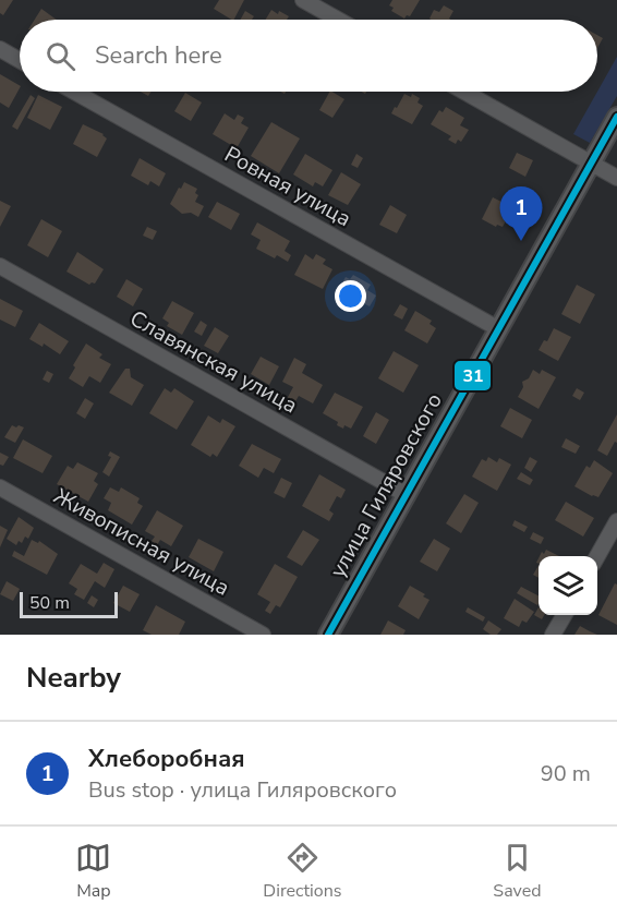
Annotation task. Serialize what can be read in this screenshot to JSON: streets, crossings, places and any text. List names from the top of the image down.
{
  "streets": {
    "street": [
      "Ровная улица",
      "Славянская улица",
      "улица Гиляровского",
      "Живописная улица"
    ]
  },
  "crossings": [
    ["Ровная улица", "улица Гиляровского"],
    ["Славянская улица", "улица Гиляровского"]
  ],
  "lines": ["transit line 31"],
  "scale_bar": "50 m",
  "page": {
    "search": "Search here",
    "pins": "1",
    "scale": "50 m",
    "heading": "Nearby",
    "list": [
      {
        "mark": "1",
        "name": "Хлеборобная",
        "note": "Bus stop · улица Гиляровского",
        "value": "90 m"
      }
    ],
    "nav": ["Map", "Directions", "Saved"]
  }
}
